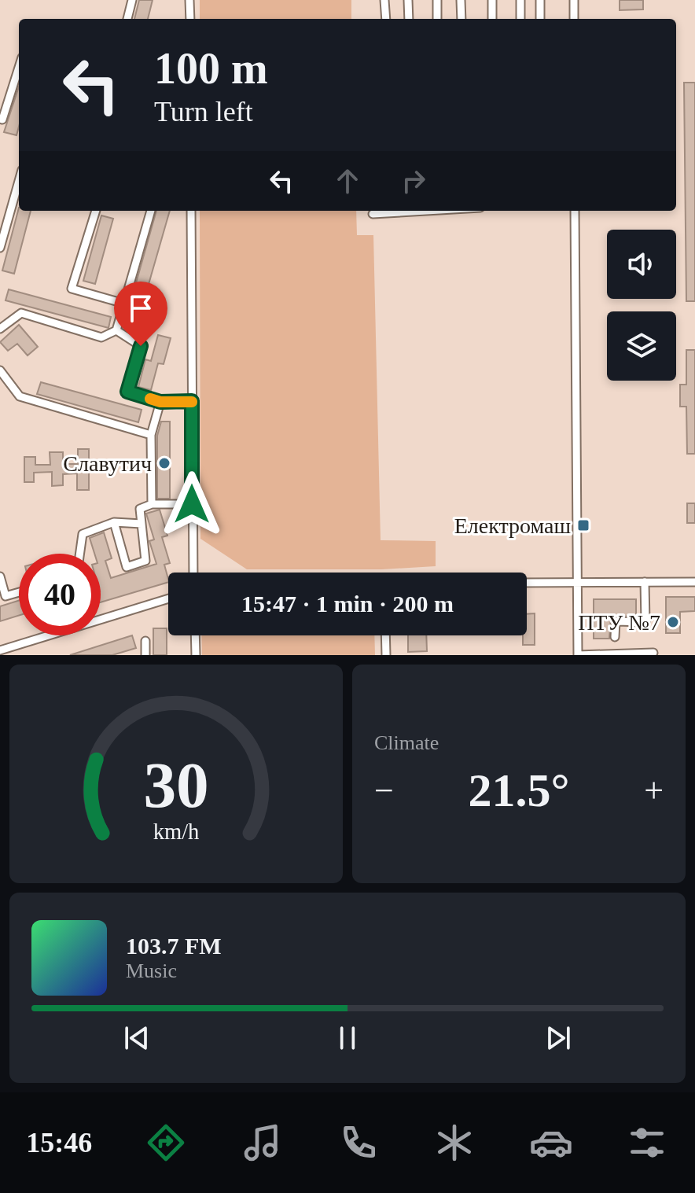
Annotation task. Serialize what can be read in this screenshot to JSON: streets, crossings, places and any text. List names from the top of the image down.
{
  "places": {
    "other": ["Славутич", "ПТУ №7"],
    "transit": ["Електромаш"]
  },
  "page": {
    "turn": ["100 m", "Turn left"],
    "limit": "40",
    "trip": "15:47 · 1 min · 200 m",
    "tile": "Climate",
    "heat": ["−", "21.5°", "+"],
    "song": ["103.7 FM", "Music"],
    "tabs": "15:46",
    "gauge": ["30", "km/h"]
  }
}
